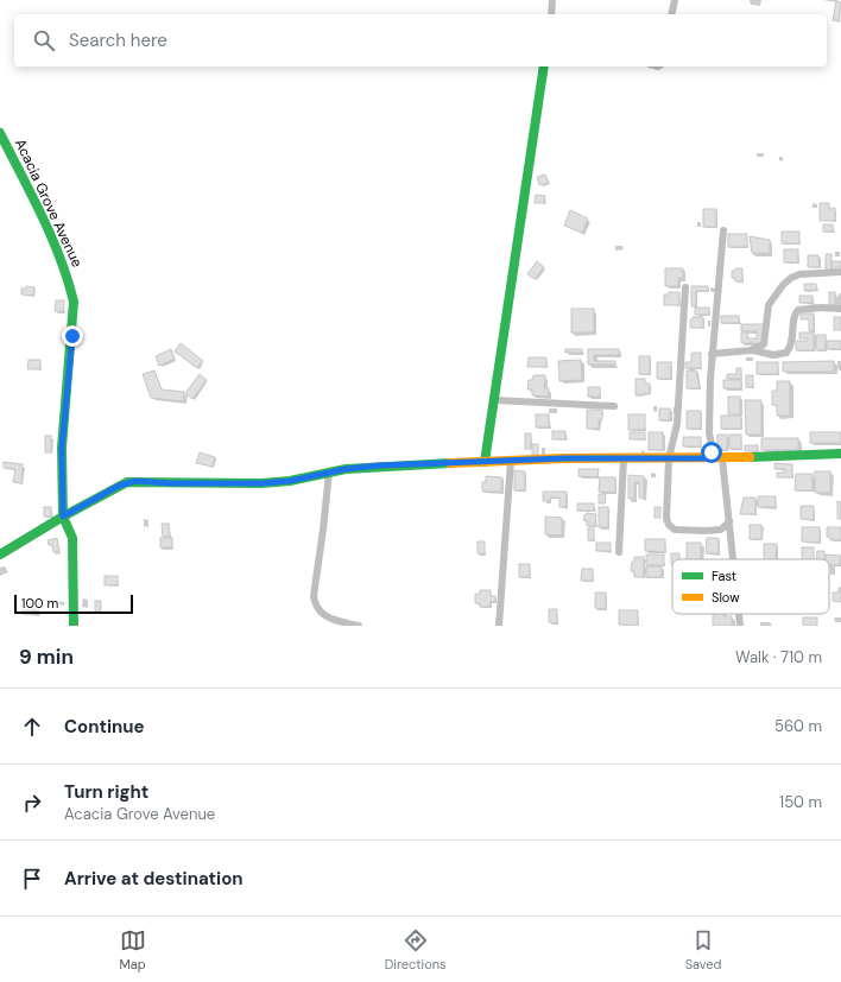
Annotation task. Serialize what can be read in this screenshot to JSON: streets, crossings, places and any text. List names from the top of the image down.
{
  "streets": {
    "street": ["Acacia Grove Avenue"]
  },
  "legend": ["Fast", "Slow"],
  "scale_bar": "100 m",
  "page": {
    "search": "Search here",
    "scale": "100 m",
    "heading": ["9 min", "Walk · 710 m"],
    "list": [
      ["Continue", "560 m"],
      ["Turn right", "Acacia Grove Avenue", "150 m"],
      "Arrive at destination"
    ],
    "nav": ["Map", "Directions", "Saved"]
  }
}
